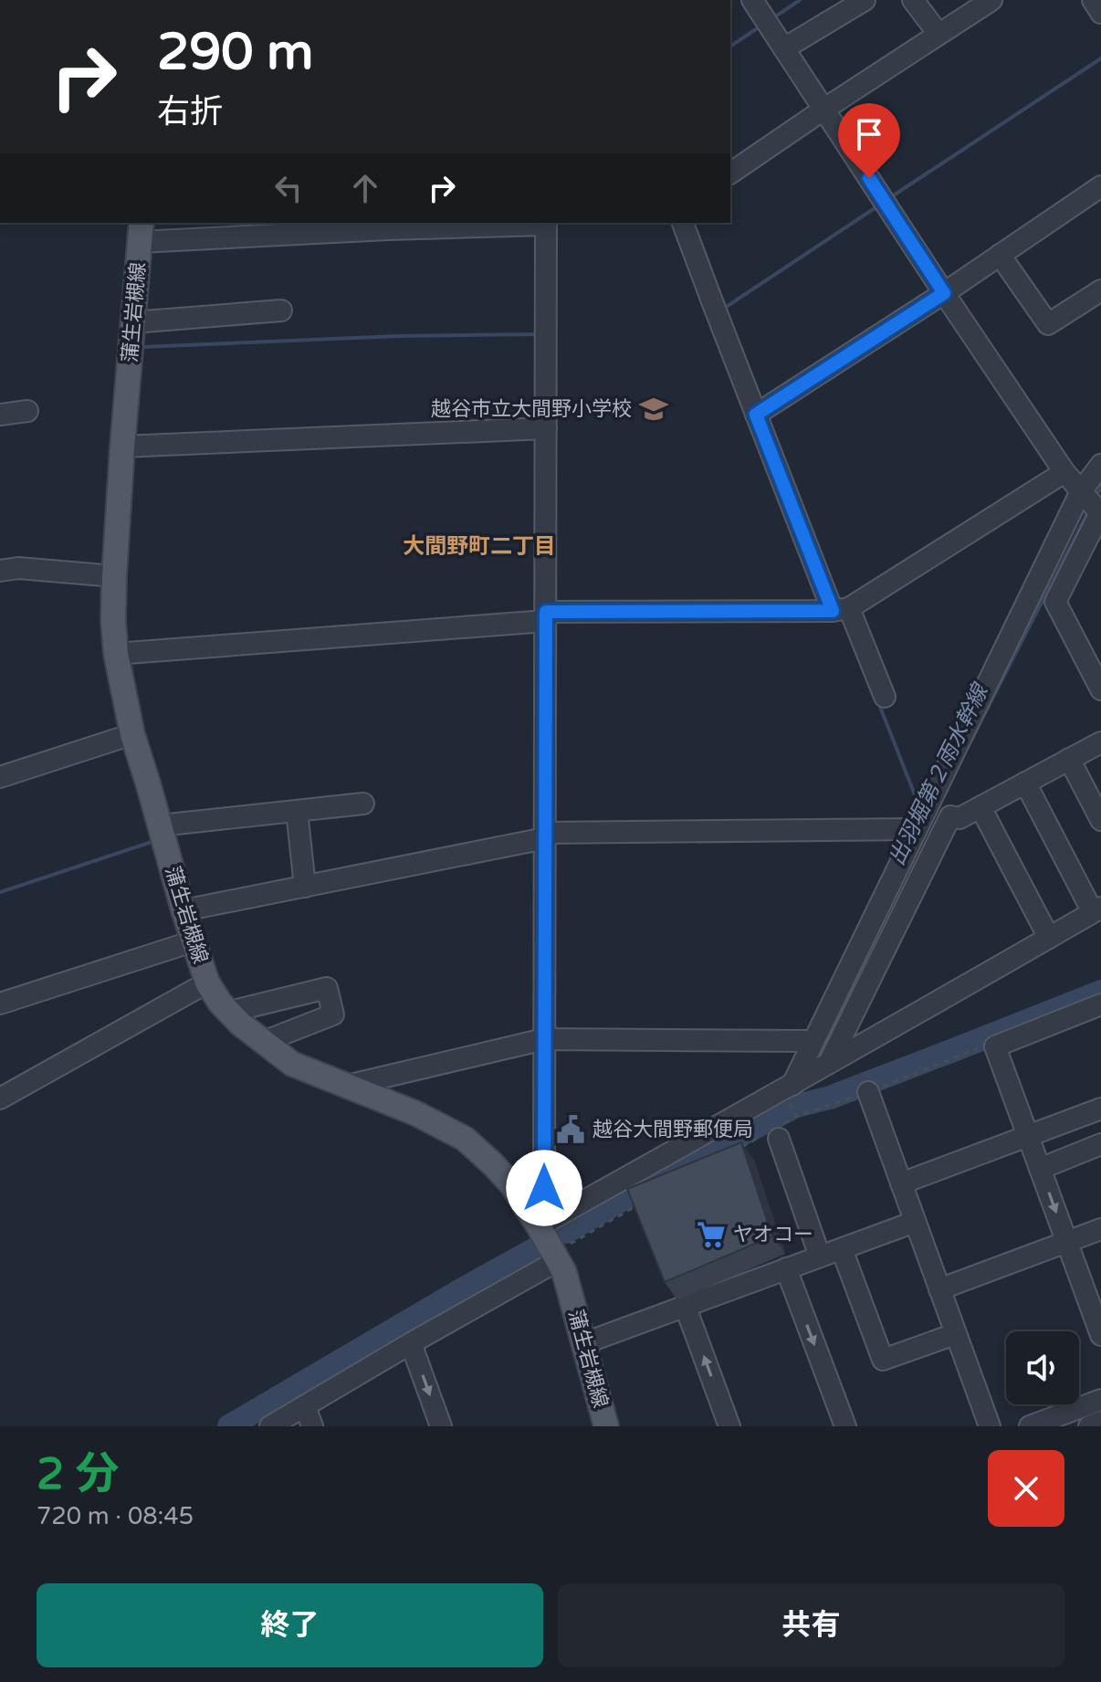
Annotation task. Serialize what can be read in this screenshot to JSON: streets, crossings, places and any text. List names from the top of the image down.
{
  "streets": {
    "main road": ["蒲生岩槻線"]
  },
  "districts": ["大間野町二丁目"],
  "water": ["出羽堀第２雨水幹線"],
  "places": {
    "school or university": ["越谷市立大間野小学校"],
    "public building": ["越谷大間野郵便局"],
    "supermarket": ["ヤオコー"]
  },
  "page": {
    "turn": ["290 m", "右折"],
    "heading": ["2 分", "720 m · 08:45"],
    "buttons": ["終了", "共有"]
  }
}
